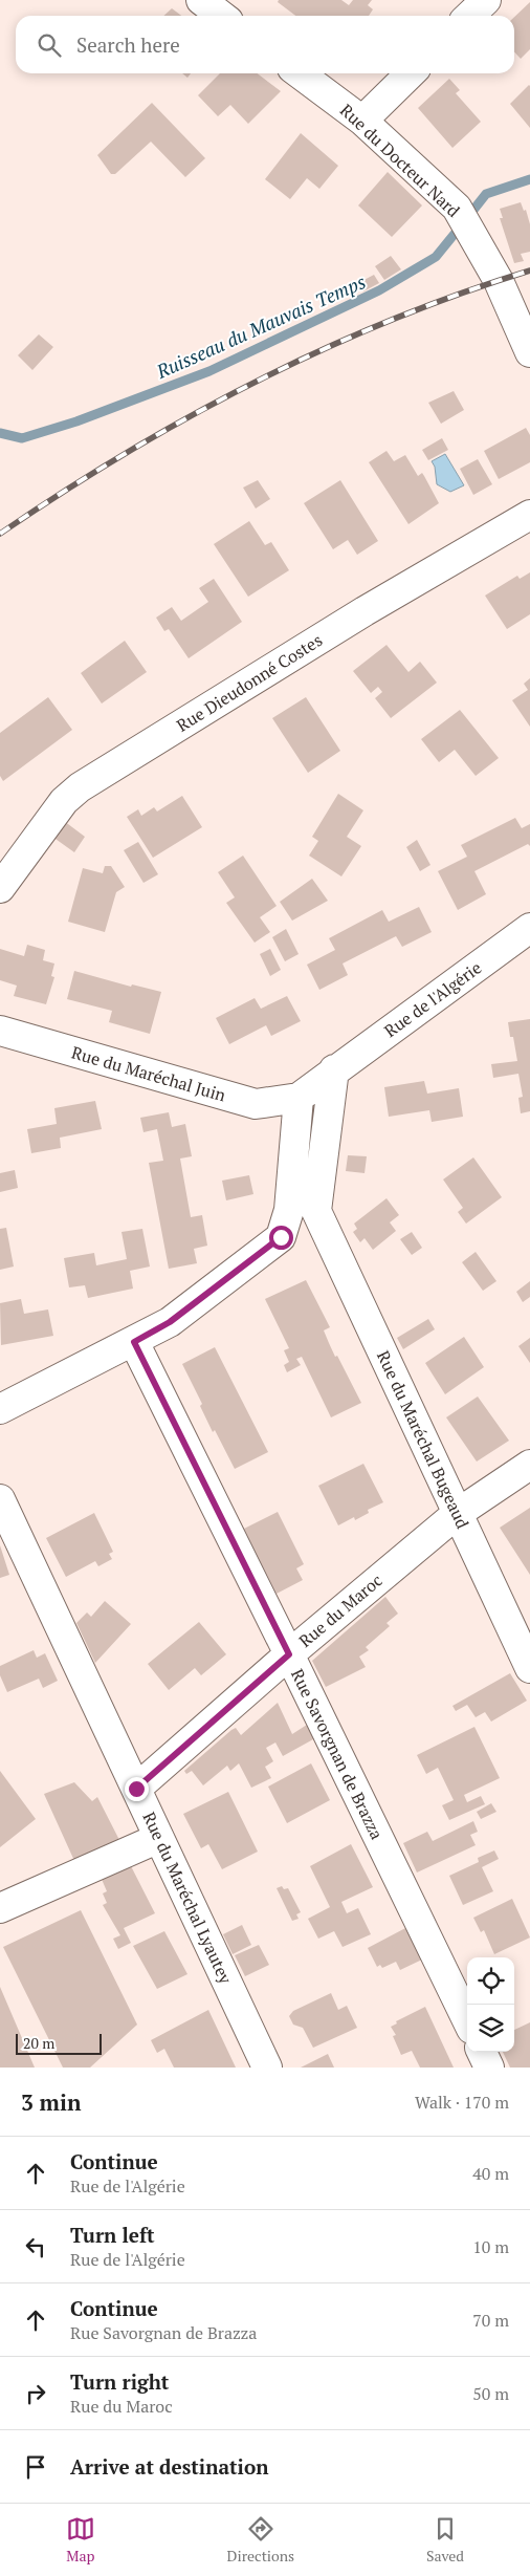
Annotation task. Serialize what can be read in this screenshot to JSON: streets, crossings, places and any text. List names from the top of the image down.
{
  "streets": {
    "street": [
      "Rue du Docteur Nard",
      "Rue Dieudonné Costes",
      "Rue de l'Algérie",
      "Rue du Maréchal Juin",
      "Rue du Maréchal Bugeaud",
      "Rue du Maroc",
      "Rue Savorgnan de Brazza",
      "Rue du Maréchal Lyautey"
    ]
  },
  "crossings": [
    ["Rue de l'Algérie", "Rue du Maréchal Juin"],
    ["Rue du Maréchal Bugeaud", "Rue du Maroc"],
    ["Rue du Maroc", "Rue Savorgnan de Brazza"],
    ["Rue du Maroc", "Rue du Maréchal Lyautey"]
  ],
  "water": ["Ruisseau du Mauvais Temps"],
  "scale_bar": "20 m",
  "page": {
    "search": "Search here",
    "scale": "20 m",
    "heading": ["3 min", "Walk · 170 m"],
    "list": [
      ["Continue", "Rue de l'Algérie", "40 m"],
      ["Turn left", "Rue de l'Algérie", "10 m"],
      ["Continue", "Rue Savorgnan de Brazza", "70 m"],
      ["Turn right", "Rue du Maroc", "50 m"],
      "Arrive at destination"
    ],
    "nav": ["Map", "Directions", "Saved"]
  }
}
